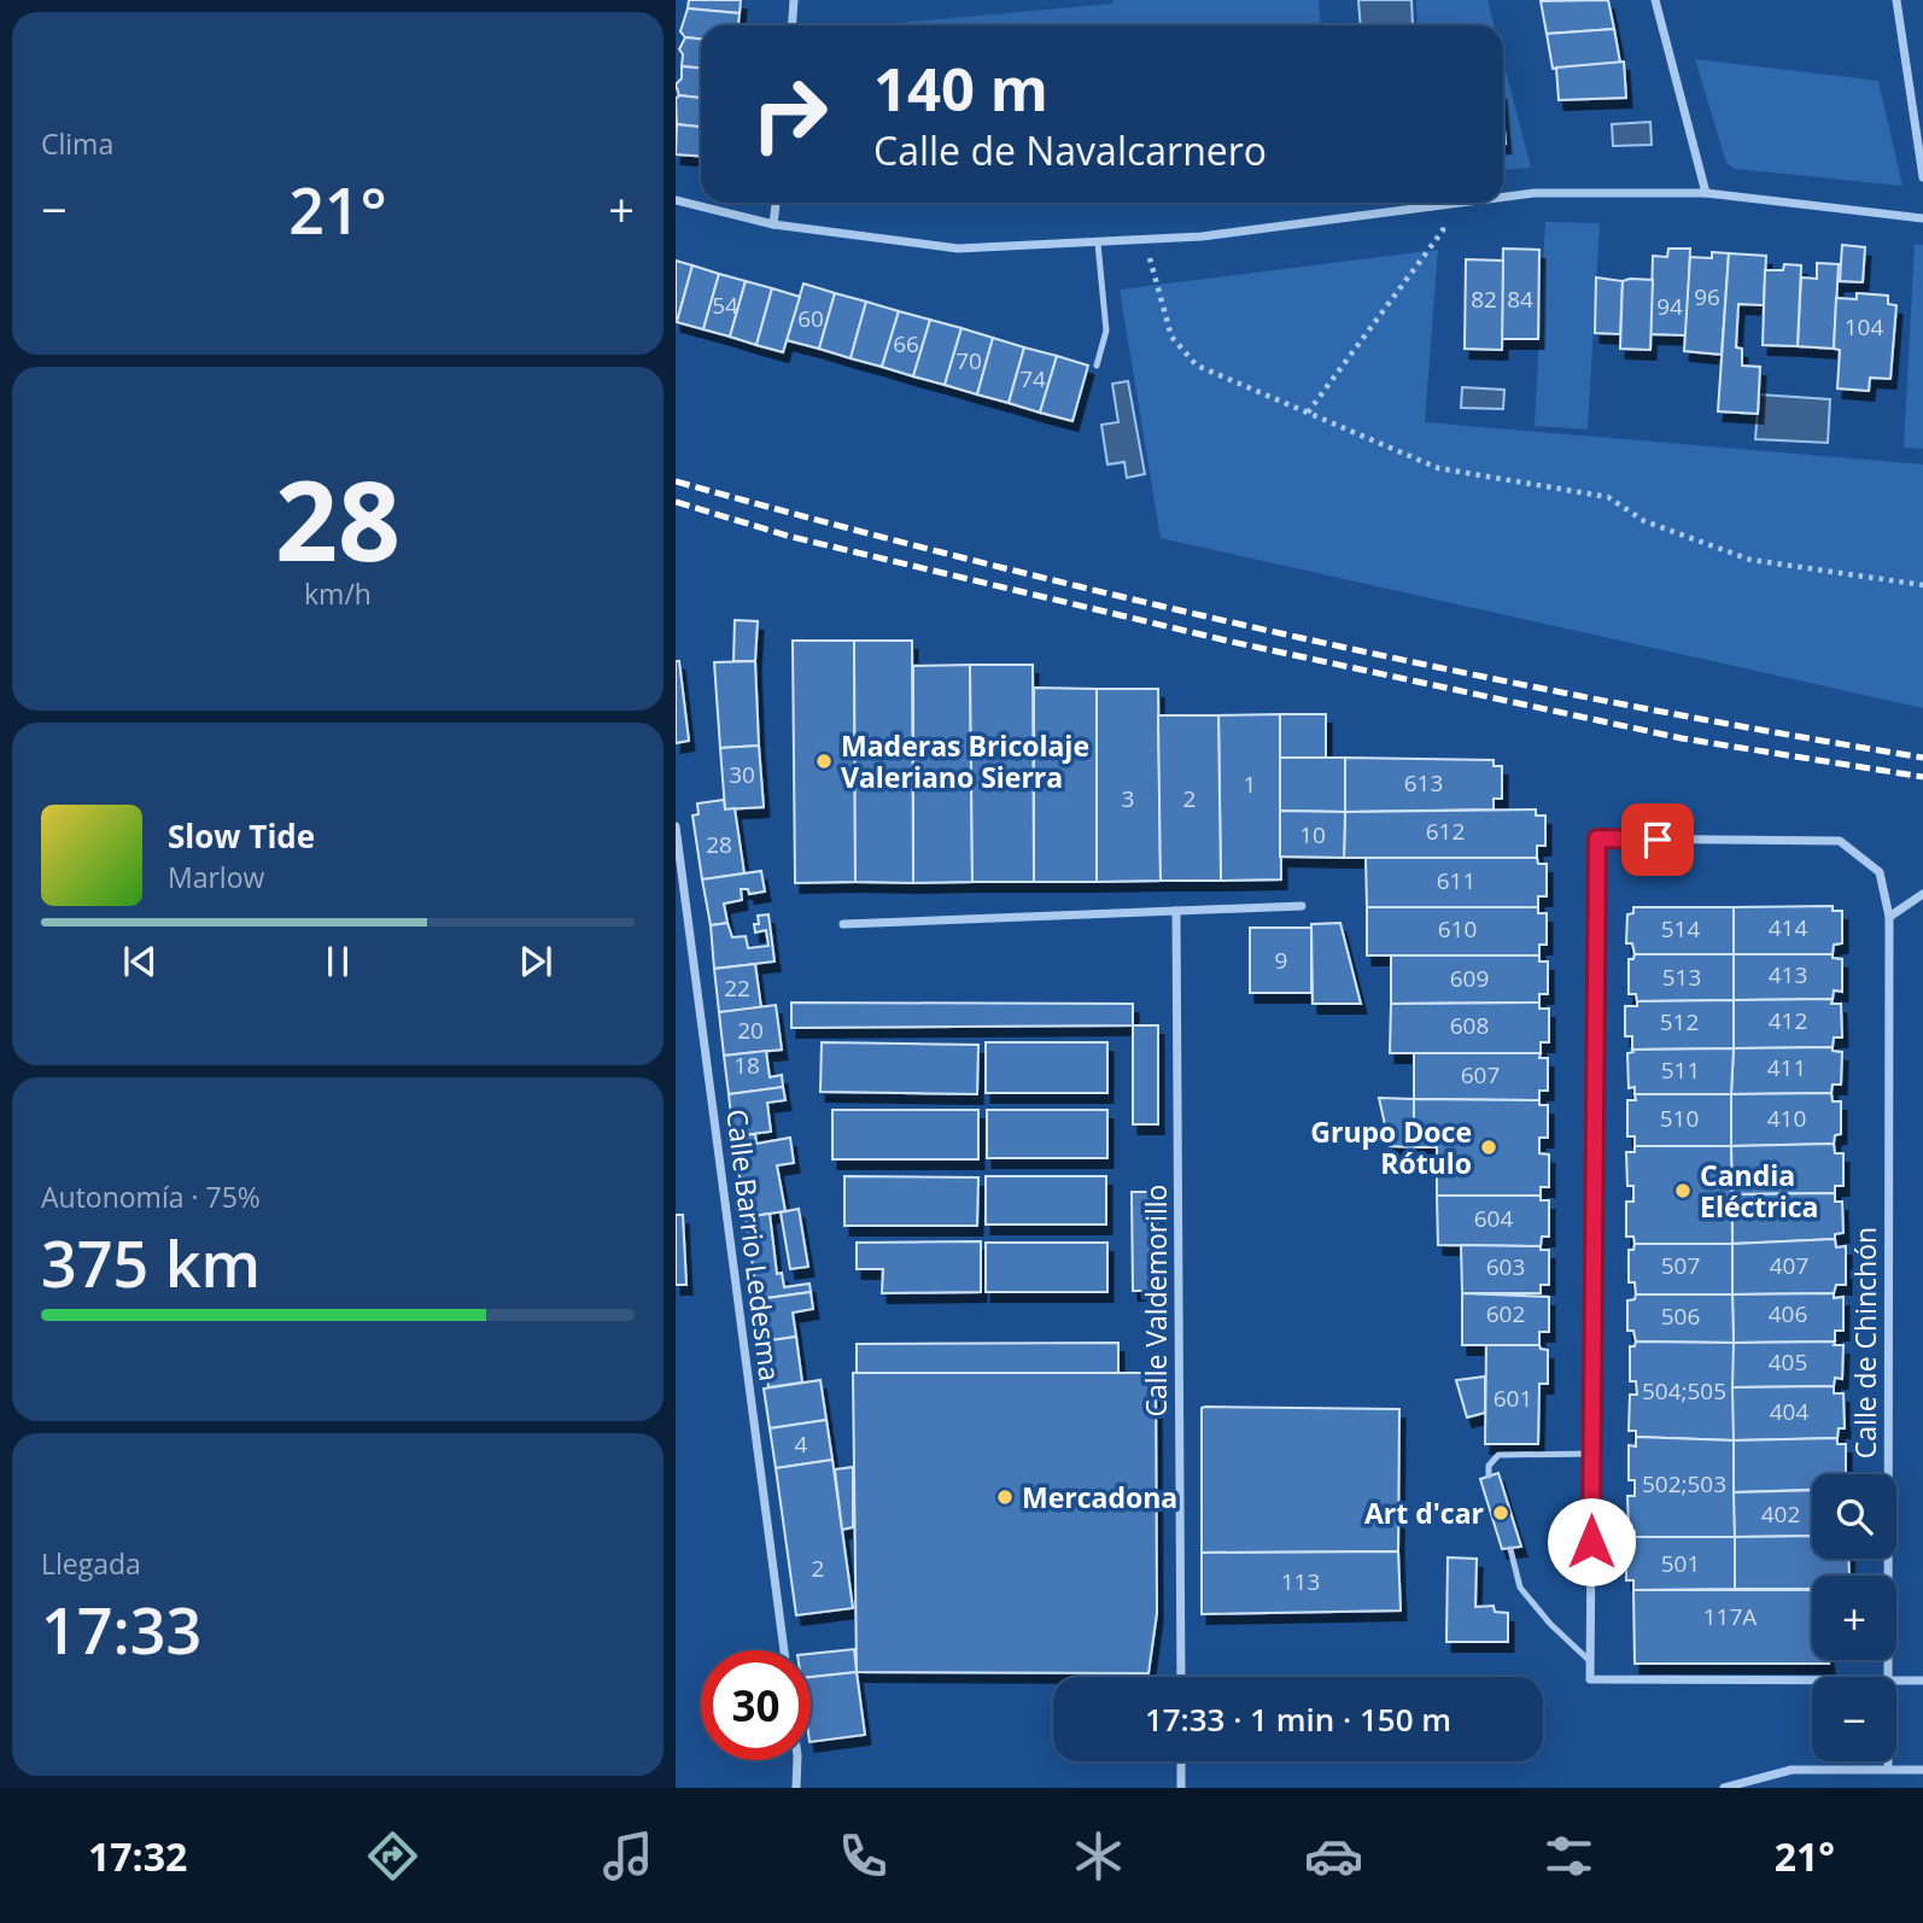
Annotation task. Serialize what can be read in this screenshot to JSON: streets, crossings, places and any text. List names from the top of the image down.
{
  "streets": {
    "street": ["Calle Barrio Ledesma", "Calle Valdemorillo", "Calle de Chinchón"]
  },
  "places": [
    "Maderas Bricolaje Valeriano Sierra",
    "Grupo Doce Rótulo",
    "Candia Eléctrica",
    "Mercadona",
    "Art d'car"
  ],
  "house_numbers": [
    "96",
    "82",
    "84",
    "54",
    "94",
    "60",
    "104",
    "66",
    "70",
    "74",
    "30",
    "613",
    "1",
    "3",
    "2",
    "612",
    "10",
    "28",
    "611",
    "414",
    "610",
    "514",
    "9",
    "413",
    "513",
    "609",
    "22",
    "412",
    "512",
    "608",
    "20",
    "18",
    "411",
    "511",
    "607",
    "510",
    "410",
    "604",
    "507",
    "407",
    "603",
    "602",
    "406",
    "506",
    "405",
    "504;505",
    "601",
    "404",
    "4",
    "502;503",
    "402",
    "501",
    "2",
    "113",
    "117A"
  ],
  "page": {
    "tile": [
      "Clima",
      ["28", "km/h"],
      ["Autonomía · 75%", "375 km"],
      ["Llegada", "17:33"]
    ],
    "turn": ["140 m", "Calle de Navalcarnero"],
    "heat": ["−", "21°", "+"],
    "song": ["Slow Tide", "Marlow"],
    "map_buttons": ["+", "−"],
    "limit": "30",
    "trip": "17:33 · 1 min · 150 m",
    "tabs": ["17:32", "21°"]
  }
}
